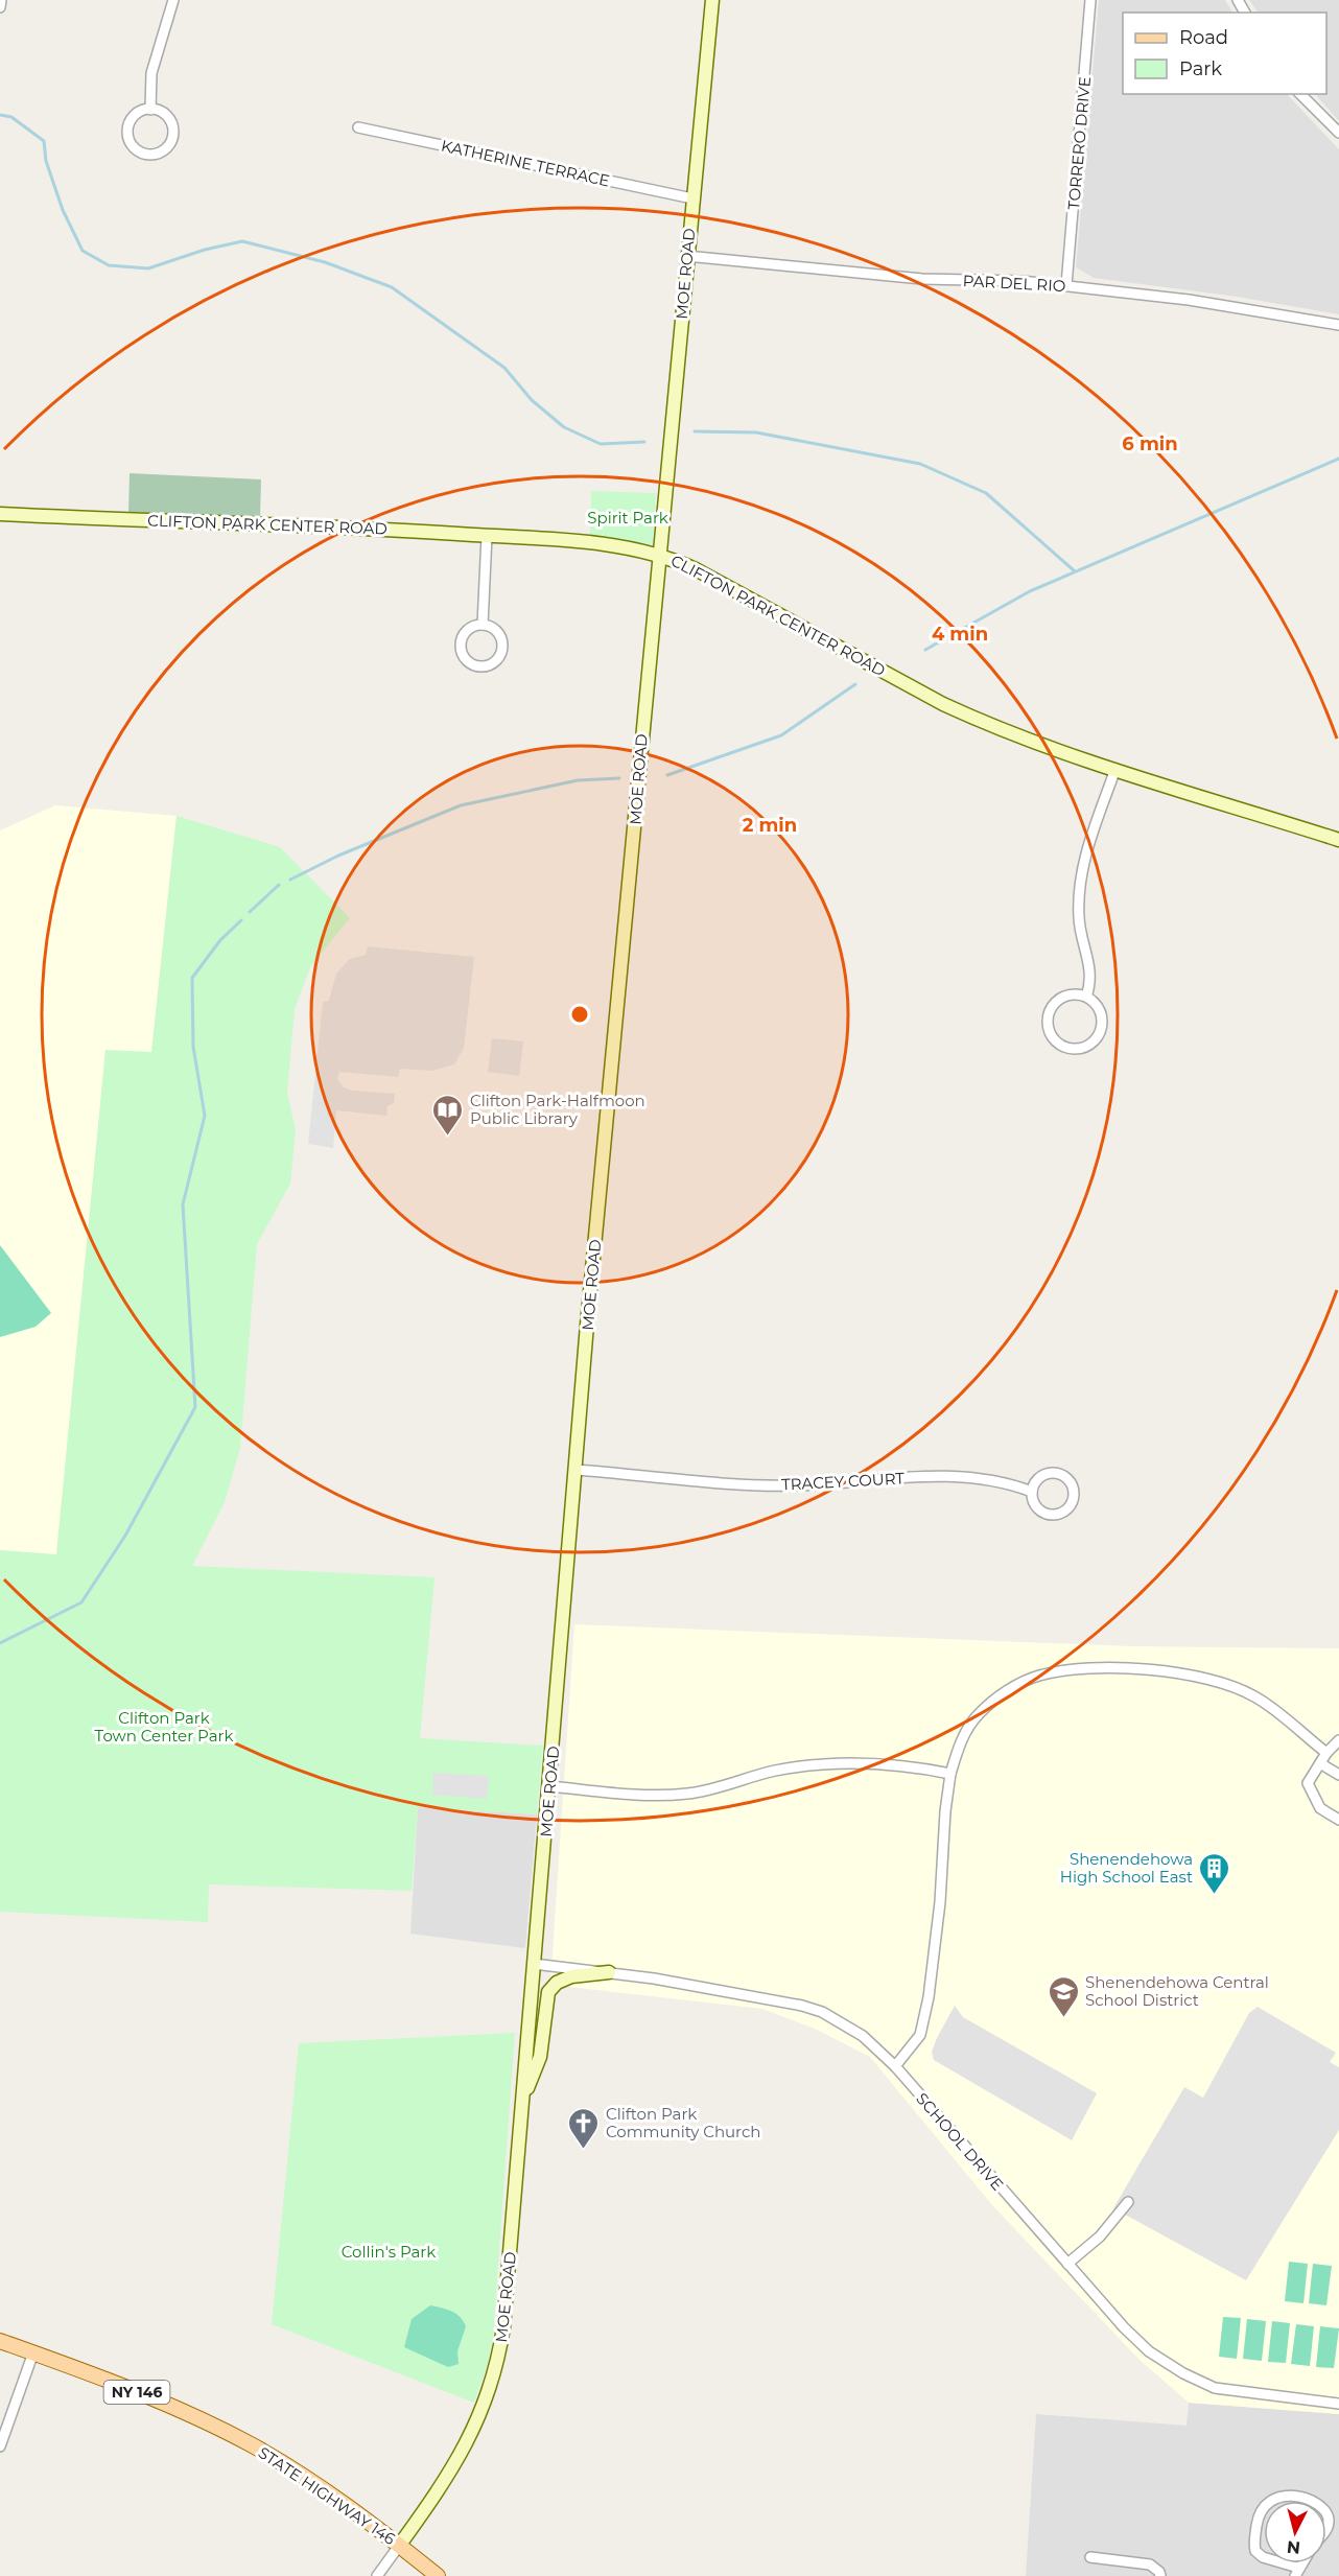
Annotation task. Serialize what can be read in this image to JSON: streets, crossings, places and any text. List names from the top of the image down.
{
  "streets": {
    "main road": ["NY 146", "STATE HIGHWAY 146"],
    "street": [
      "TORRERO DRIVE",
      "KATHERINE TERRACE",
      "MOE ROAD",
      "PAR DEL RIO",
      "CLIFTON PARK CENTER ROAD",
      "TRACEY COURT",
      "SCHOOL DRIVE"
    ]
  },
  "crossings": [
    ["TORRERO DRIVE", "PAR DEL RIO"],
    ["KATHERINE TERRACE", "MOE ROAD"],
    ["MOE ROAD", "PAR DEL RIO"],
    ["MOE ROAD", "CLIFTON PARK CENTER ROAD"],
    ["MOE ROAD", "TRACEY COURT"],
    ["MOE ROAD", "SCHOOL DRIVE"],
    ["MOE ROAD", "STATE HIGHWAY 146"]
  ],
  "parks": ["Spirit Park", "Clifton Park Town Center Park", "Collin's Park"],
  "places": {
    "library": ["Clifton Park-Halfmoon Public Library"],
    "building": ["Shenendehowa High School East"],
    "school or university": ["Shenendehowa Central School District"],
    "church": ["Clifton Park Community Church"]
  },
  "legend": ["Road", "Park"],
  "north": "bottom",
  "rings": ["6 min", "4 min", "2 min"]
}
